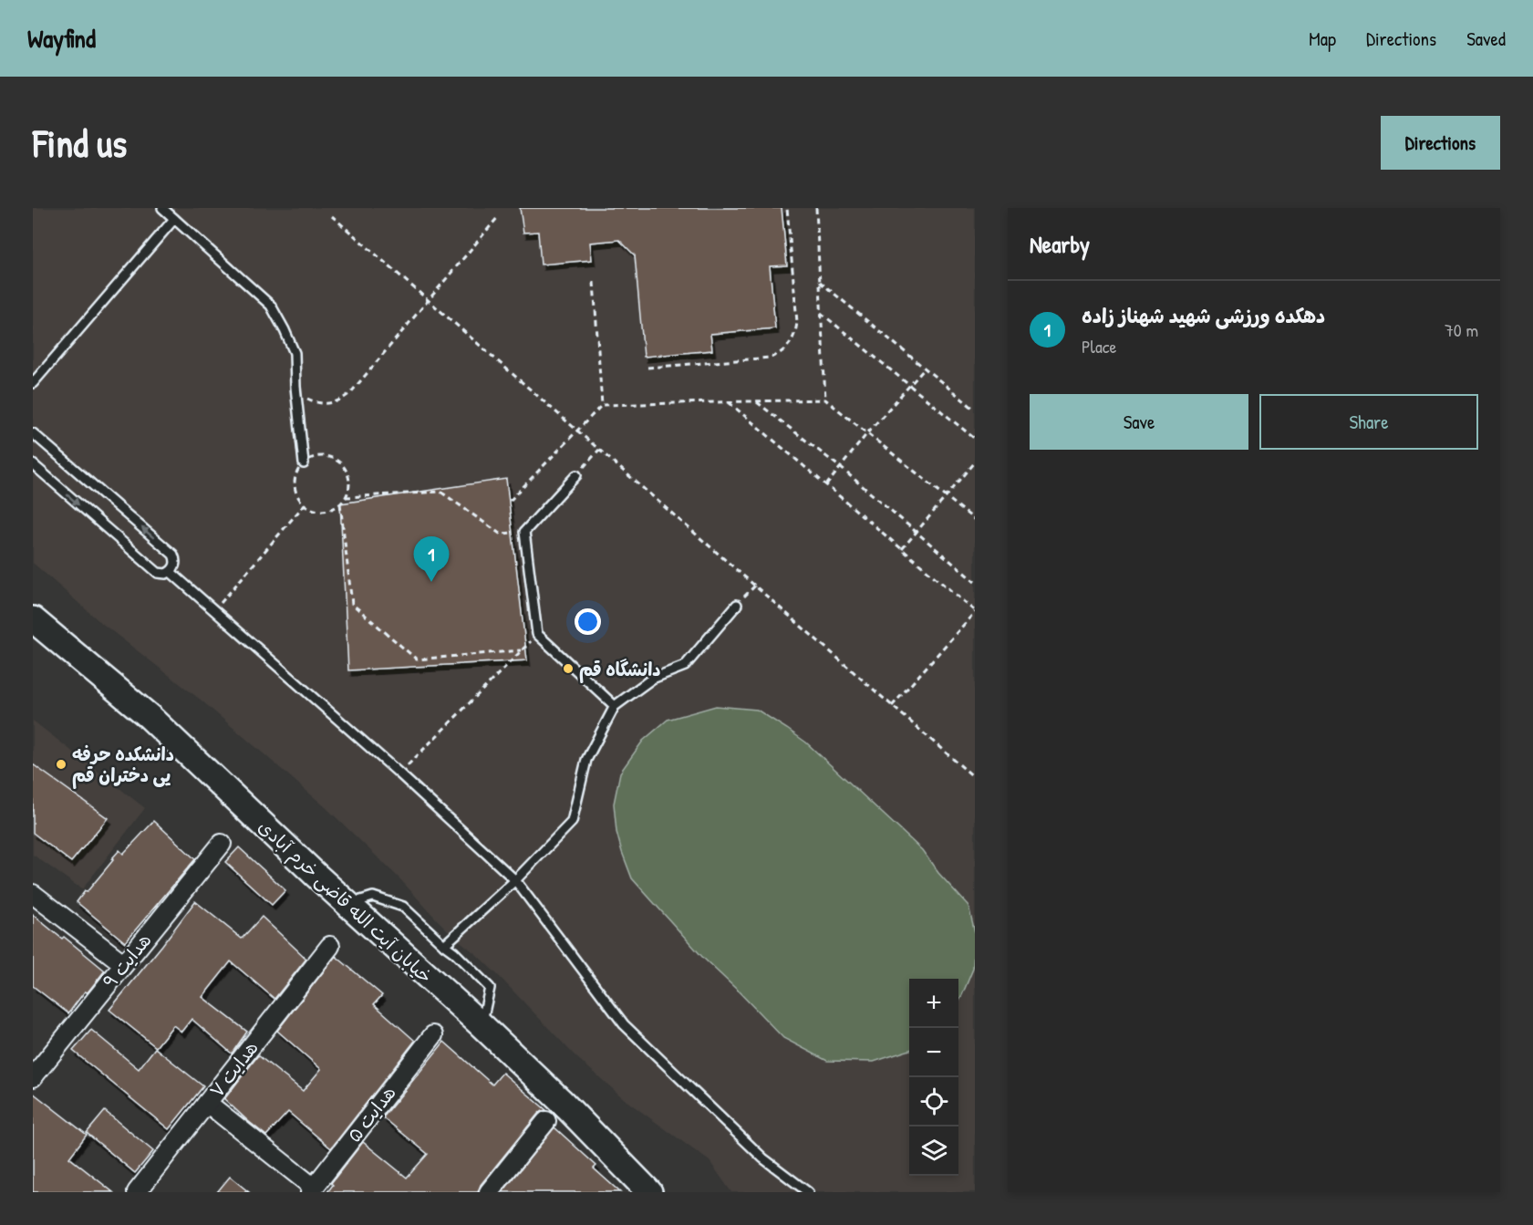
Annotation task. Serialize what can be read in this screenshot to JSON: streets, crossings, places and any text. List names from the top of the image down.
{
  "streets": {
    "main road": ["خیابان آیت الله قاضی خرم آبادی"],
    "street": ["هدایت ۹", "هدایت ۷", "هدایت ۵"]
  },
  "places": ["دانشگاه قم", "دانشکده حرفه یی دختران قم"],
  "page": {
    "header": "Wayfind",
    "nav": ["Map", "Directions", "Saved"],
    "buttons": [
      "Directions",
      ["Save", "Share"]
    ],
    "title": "Find us",
    "heading": "Nearby",
    "list": [
      {
        "mark": "1",
        "name": "دهکده ورزشی شهید شهناز زاده",
        "note": "Place",
        "value": "70 m"
      }
    ],
    "pins": "1",
    "map_buttons": ["+", "−"]
  }
}
